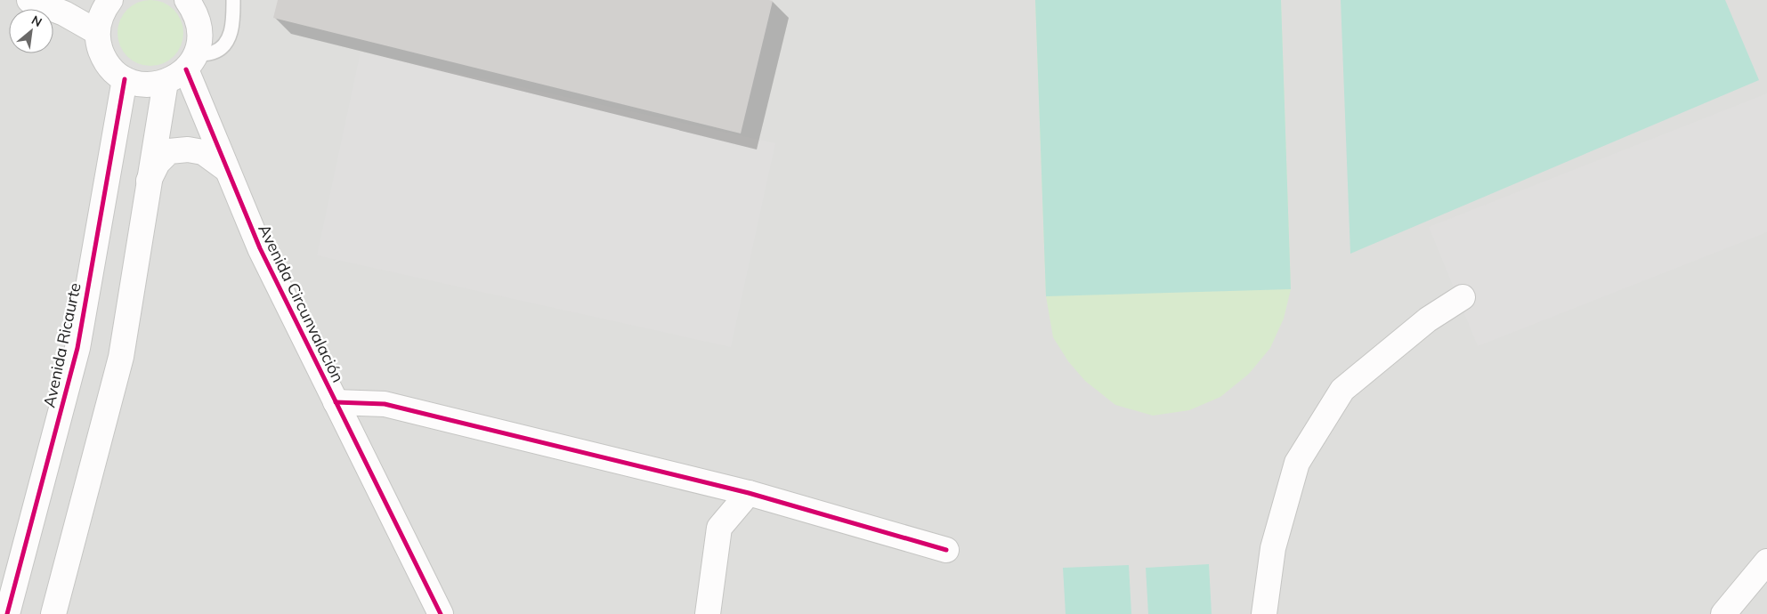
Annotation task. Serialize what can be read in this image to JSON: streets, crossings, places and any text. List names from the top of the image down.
{
  "streets": {
    "street": ["Avenida Circunvalación", "Avenida Ricaurte"]
  },
  "north": "top right"
}
